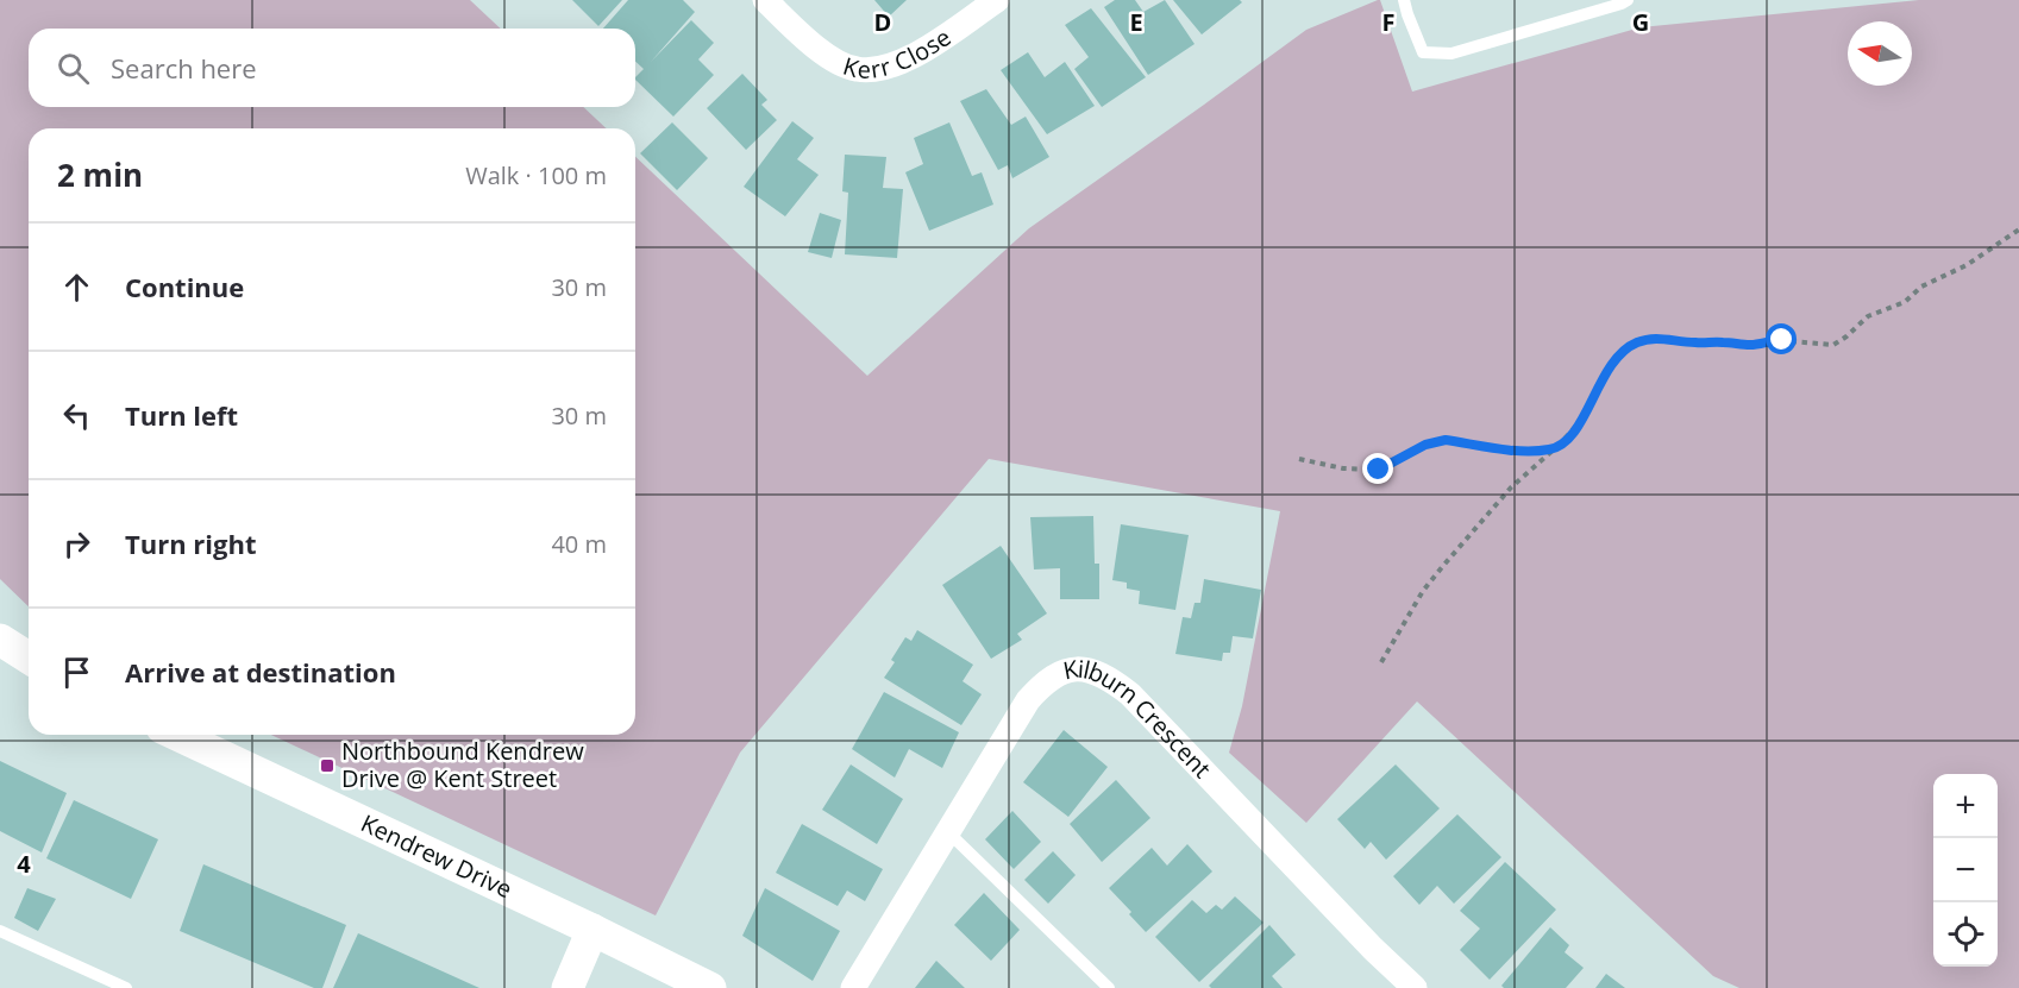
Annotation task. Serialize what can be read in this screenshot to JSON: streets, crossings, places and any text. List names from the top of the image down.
{
  "streets": {
    "street": ["Kerr Close", "Kilburn Crescent", "Kendrew Drive"]
  },
  "places": {
    "transit": ["Northbound Kendrew Drive @ Kent Street"]
  },
  "north": "left",
  "page": {
    "search": "Search here",
    "heading": ["2 min", "Walk · 100 m"],
    "list": [
      ["Continue", "30 m"],
      ["Turn left", "30 m"],
      ["Turn right", "40 m"],
      "Arrive at destination"
    ],
    "map_buttons": ["+", "−"]
  },
  "grid": {
    "columns": [
      "D",
      "E",
      "F",
      "G"
    ],
    "rows": ["4"]
  }
}
